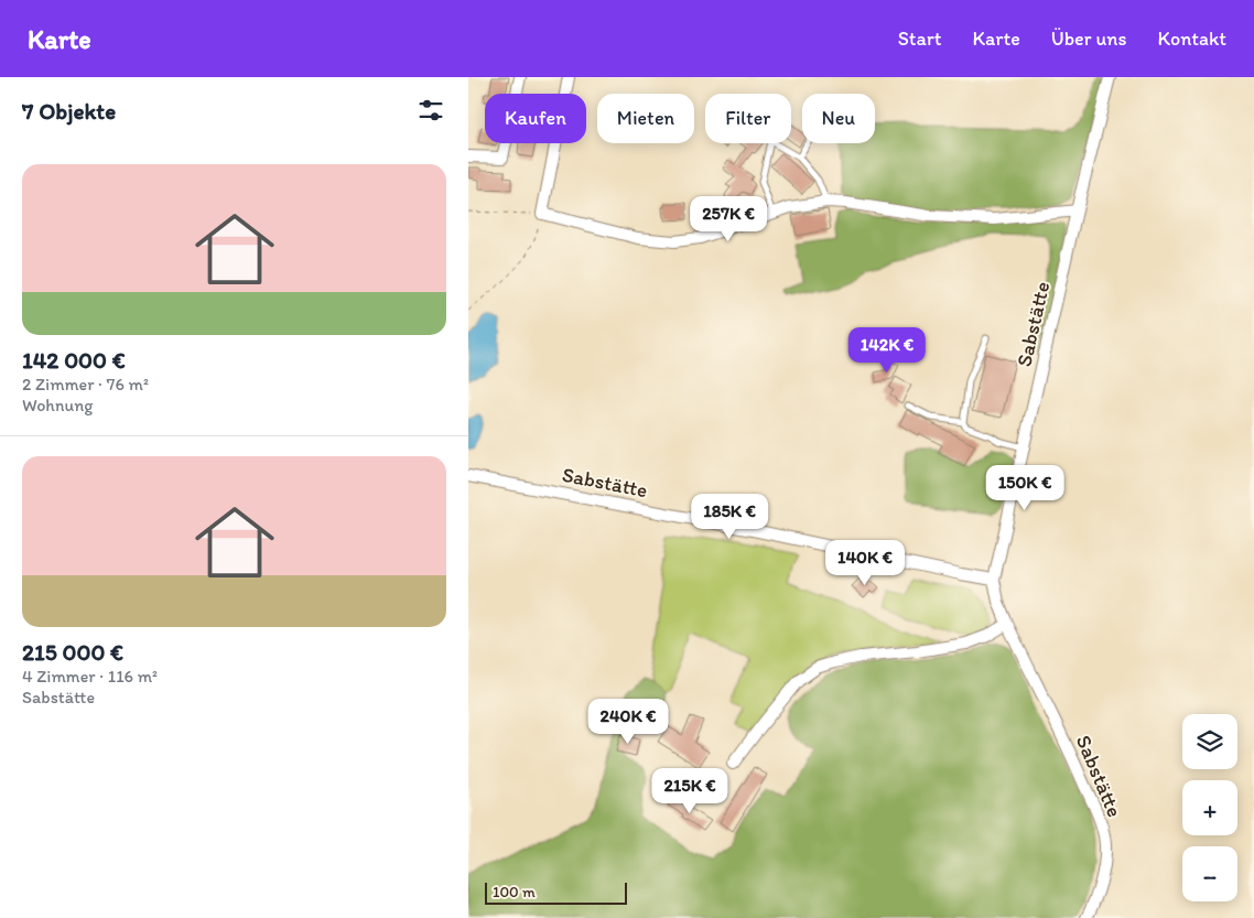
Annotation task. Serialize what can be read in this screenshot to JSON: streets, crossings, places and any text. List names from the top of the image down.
{
  "streets": {
    "street": ["Sabstätte"]
  },
  "scale_bar": "100 m",
  "page": {
    "header": "Karte",
    "nav": [
      "Start",
      "Karte",
      "Über uns",
      "Kontakt"
    ],
    "heading": "7 Objekte",
    "chip": [
      "Kaufen",
      "Mieten",
      "Filter",
      "Neu"
    ],
    "list": [
      {
        "name": "142 000 €",
        "note": "2 Zimmer · 76 m² · Wohnung"
      },
      {
        "name": "215 000 €",
        "note": "4 Zimmer · 116 m² · Sabstätte"
      }
    ],
    "price": [
      "257K €",
      "142K €",
      "150K €",
      "185K €",
      "140K €",
      "240K €",
      "215K €"
    ],
    "map_buttons": ["+", "−"],
    "scale": "100 m"
  }
}
